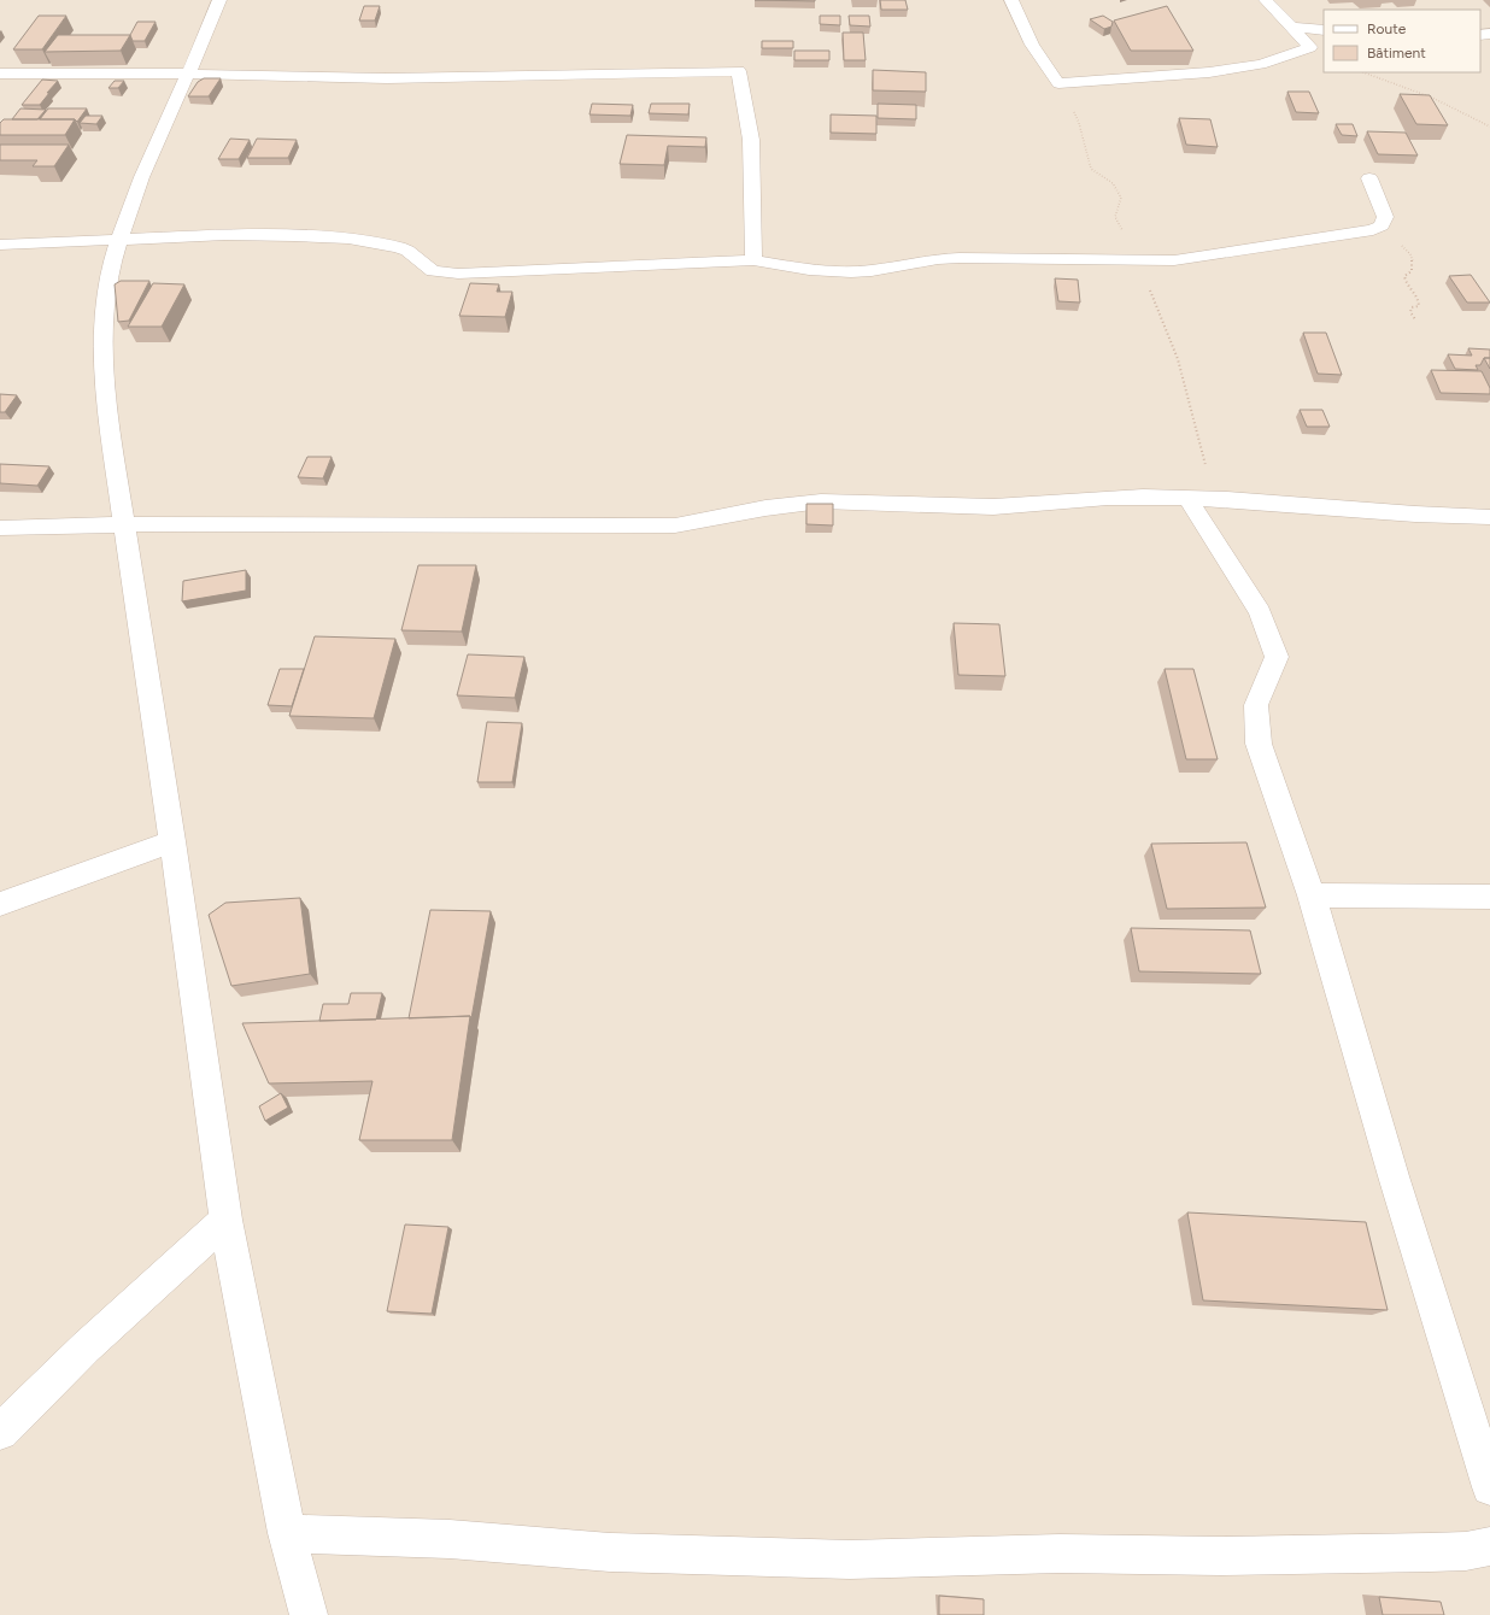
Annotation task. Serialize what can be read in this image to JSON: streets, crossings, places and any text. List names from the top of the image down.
{
  "legend": ["Route", "Bâtiment"]
}
